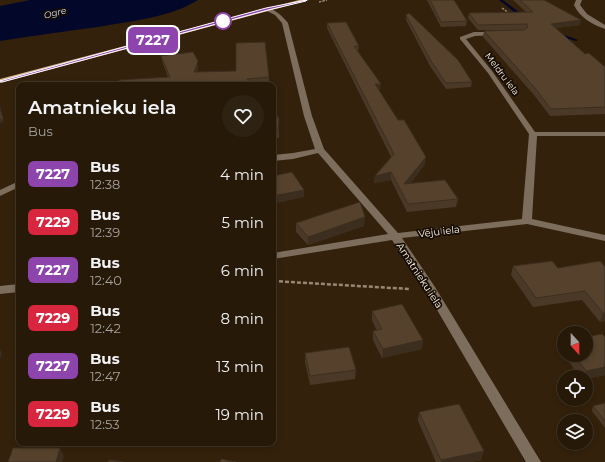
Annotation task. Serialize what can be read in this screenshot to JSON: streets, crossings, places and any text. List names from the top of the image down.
{
  "streets": {
    "street": ["Meldru iela", "Vēju iela", "Amatnieku iela"]
  },
  "crossings": [
    ["Vēju iela", "Amatnieku iela"]
  ],
  "water": ["Ogre"],
  "lines": ["bus line 7227"],
  "north": "bottom",
  "page": {
    "on_map": "7227",
    "heading": ["Amatnieku iela", "Bus"],
    "list": [
      {
        "mark": "7227",
        "name": "Bus",
        "note": "12:38",
        "value": "4 min"
      },
      {
        "mark": "7229",
        "name": "Bus",
        "note": "12:39",
        "value": "5 min"
      },
      {
        "mark": "7227",
        "name": "Bus",
        "note": "12:40",
        "value": "6 min"
      },
      {
        "mark": "7229",
        "name": "Bus",
        "note": "12:42",
        "value": "8 min"
      },
      {
        "mark": "7227",
        "name": "Bus",
        "note": "12:47",
        "value": "13 min"
      },
      {
        "mark": "7229",
        "name": "Bus",
        "note": "12:53",
        "value": "19 min"
      }
    ]
  }
}
